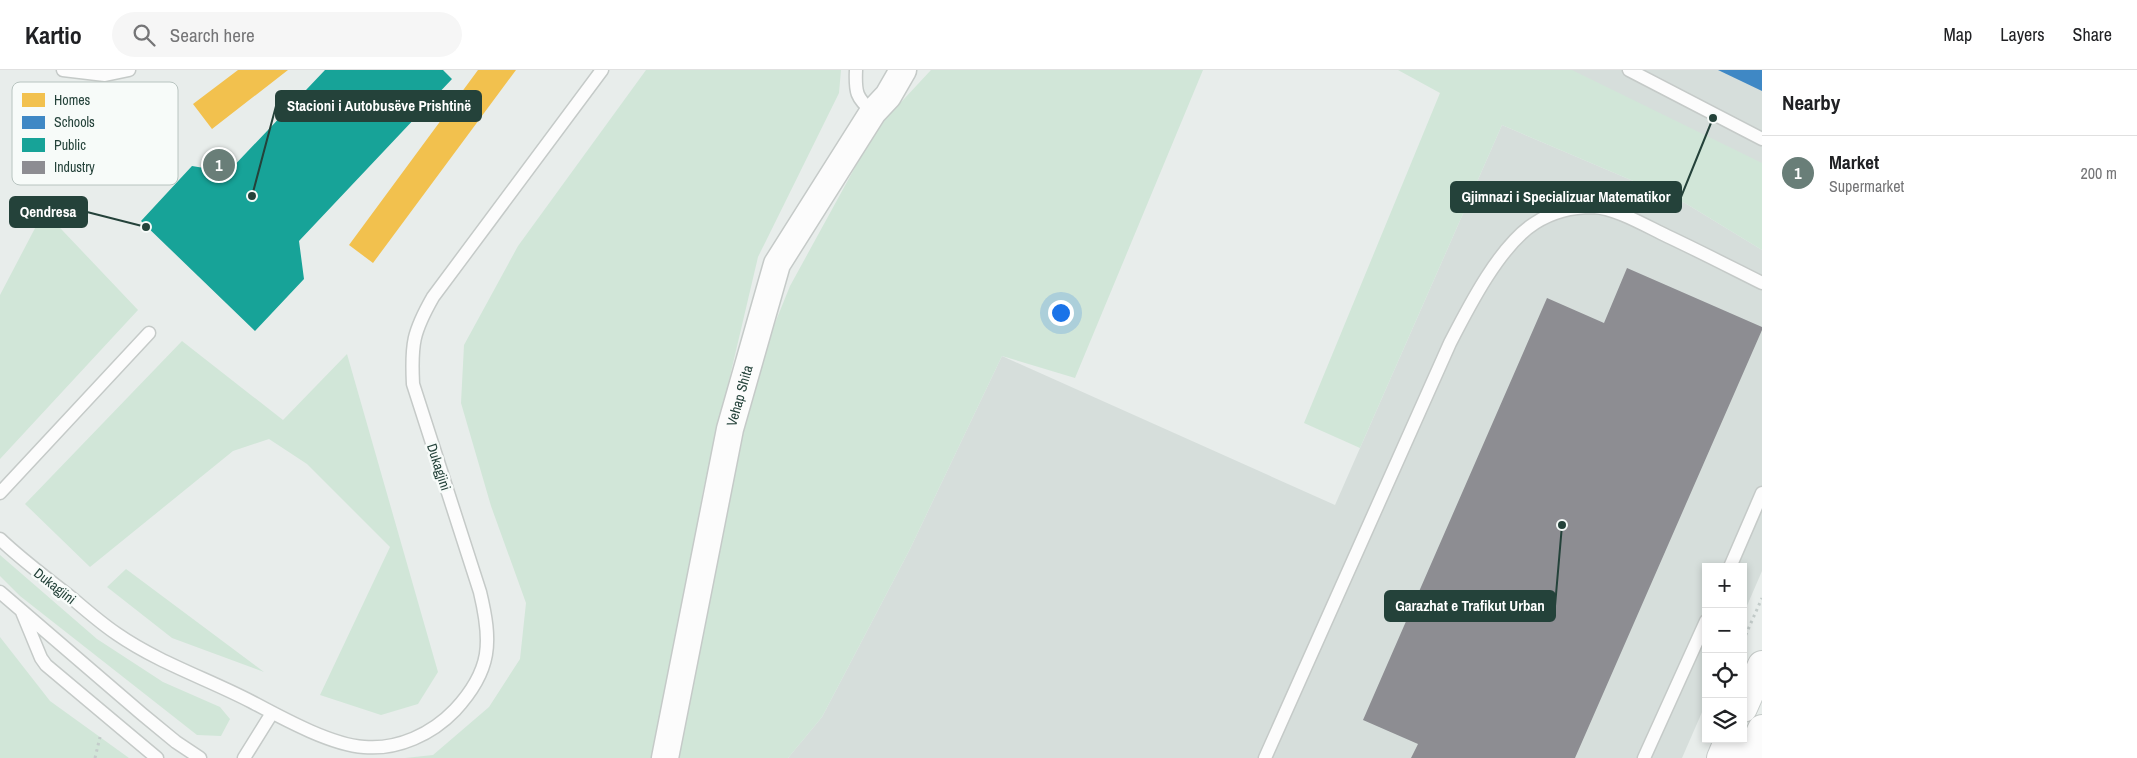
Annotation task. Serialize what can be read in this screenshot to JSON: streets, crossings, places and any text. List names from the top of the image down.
{
  "streets": {
    "street": ["Vehap Shita"],
    "lane": ["Dukagjini"]
  },
  "places": [
    "Gjimnazi i Specializuar Matematikor",
    "Stacioni i Autobusëve Prishtinë",
    "Qendresa",
    "Garazhat e Trafikut Urban"
  ],
  "legend": [
    "Homes",
    "Schools",
    "Public",
    "Industry"
  ],
  "page": {
    "header": "Kartio",
    "search": "Search here",
    "nav": ["Map", "Layers", "Share"],
    "heading": "Nearby",
    "list": [
      {
        "mark": "1",
        "name": "Market",
        "note": "Supermarket",
        "value": "200 m"
      }
    ],
    "pins": "1",
    "map_buttons": ["+", "−"]
  }
}
